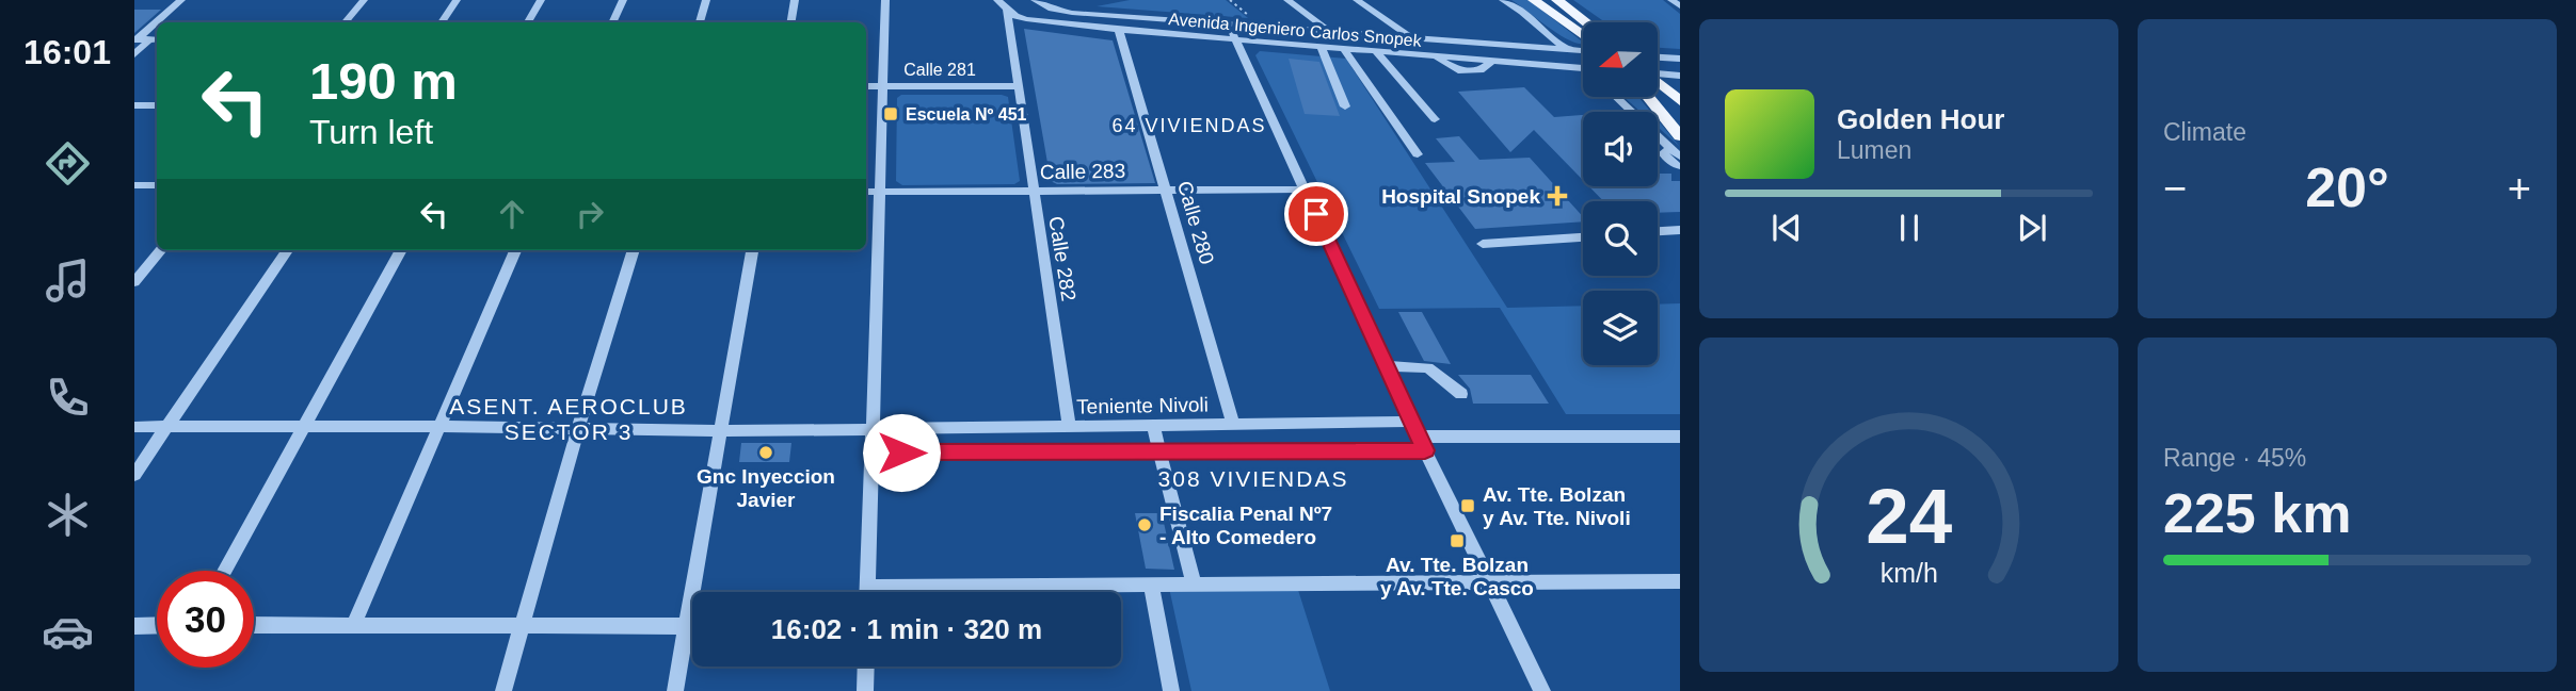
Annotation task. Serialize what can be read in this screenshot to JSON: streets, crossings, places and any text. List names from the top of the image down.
{
  "streets": {
    "street": [
      "Avenida Ingeniero Carlos Snopek",
      "Calle 281",
      "Calle 283",
      "Calle 280",
      "Calle 282",
      "Teniente Nivoli"
    ]
  },
  "crossings": [
    ["Avenida Ingeniero Carlos Snopek", "Calle 280"],
    ["Avenida Ingeniero Carlos Snopek", "Calle 282"],
    ["Calle 281", "Calle 282"],
    ["Calle 283", "Calle 280"],
    ["Calle 283", "Calle 282"],
    ["Calle 280", "Teniente Nivoli"],
    ["Calle 282", "Teniente Nivoli"]
  ],
  "districts": ["64 VIVIENDAS", "ASENT. AEROCLUB SECTOR 3", "308 VIVIENDAS"],
  "places": {
    "transit": ["Escuela Nº 451", "Av. Tte. Bolzan y Av. Tte. Nivoli", "Av. Tte. Bolzan y Av. Tte. Casco"],
    "health": ["Hospital Snopek"],
    "other": ["Gnc Inyeccion Javier", "Fiscalia Penal Nº7 - Alto Comedero"]
  },
  "north": "left",
  "page": {
    "tabs": "16:01",
    "tile": [
      "Climate",
      ["Range · 45%", "225 km"]
    ],
    "turn": ["190 m", "Turn left"],
    "song": ["Golden Hour", "Lumen"],
    "heat": ["−", "20°", "+"],
    "limit": "30",
    "trip": "16:02 · 1 min · 320 m",
    "gauge": ["24", "km/h"]
  }
}
